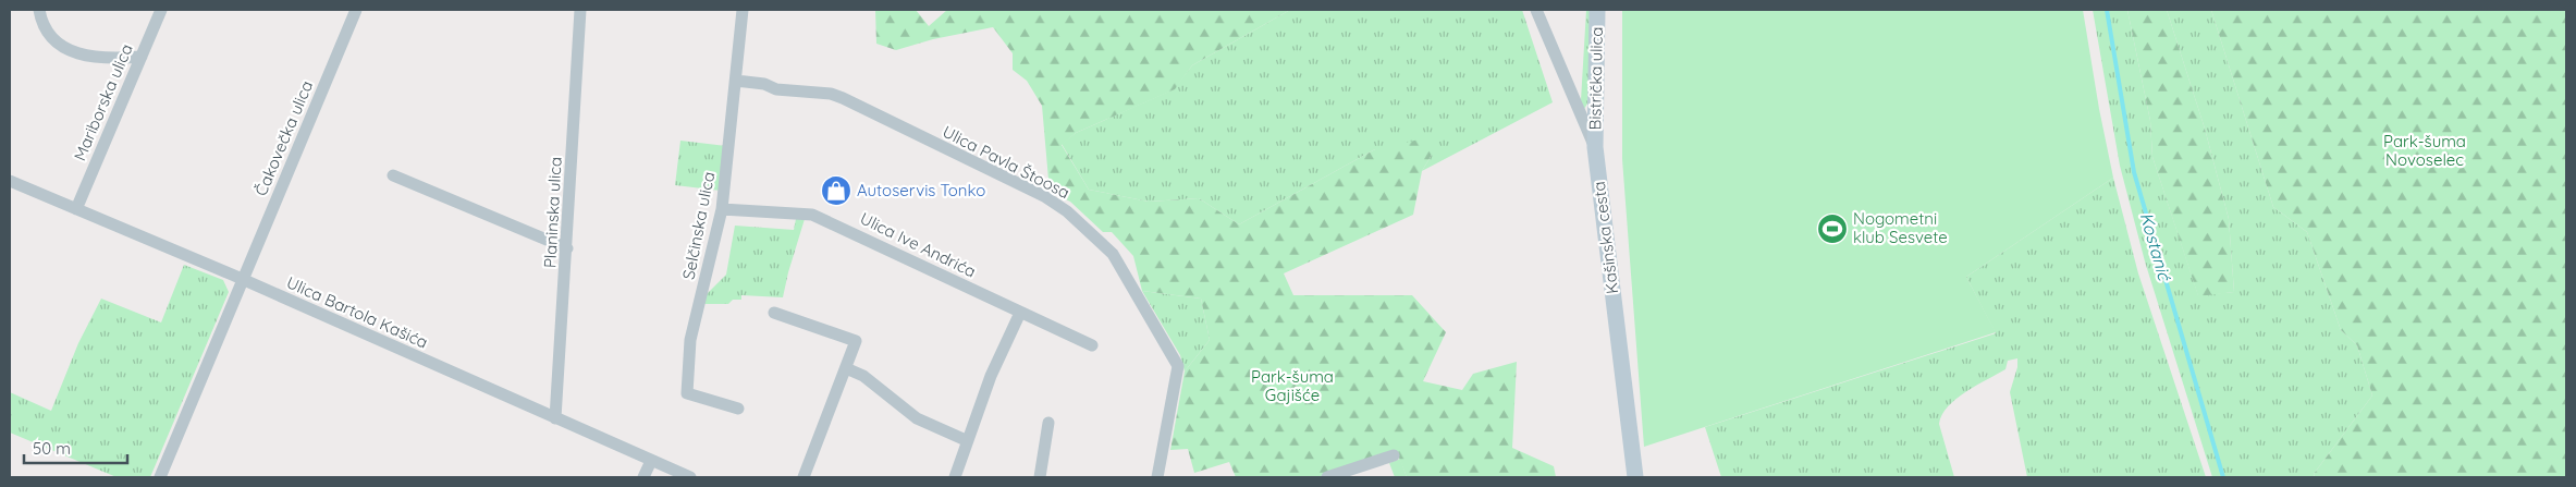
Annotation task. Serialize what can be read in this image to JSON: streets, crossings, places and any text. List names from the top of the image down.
{
  "streets": {
    "main road": ["Bistrička ulica", "Kašinska cesta"],
    "street": [
      "Mariborska ulica",
      "Čakovečka ulica",
      "Ulica Pavla Štoosa",
      "Planinska ulica",
      "Selčinska ulica",
      "Ulica Ive Andrića",
      "Ulica Bartola Kašića"
    ]
  },
  "crossings": [
    ["Bistrička ulica", "Kašinska cesta"],
    ["Mariborska ulica", "Ulica Bartola Kašića"],
    ["Čakovečka ulica", "Ulica Bartola Kašića"],
    ["Ulica Pavla Štoosa", "Selčinska ulica"],
    ["Planinska ulica", "Ulica Bartola Kašića"],
    ["Selčinska ulica", "Ulica Ive Andrića"]
  ],
  "water": ["Kostanić"],
  "parks": ["Park-šuma Novoselec", "Park-šuma Gajišće"],
  "places": {
    "shop": ["Autoservis Tonko"],
    "sports": ["Nogometni klub Sesvete"]
  },
  "scale_bar": "50 m"
}
